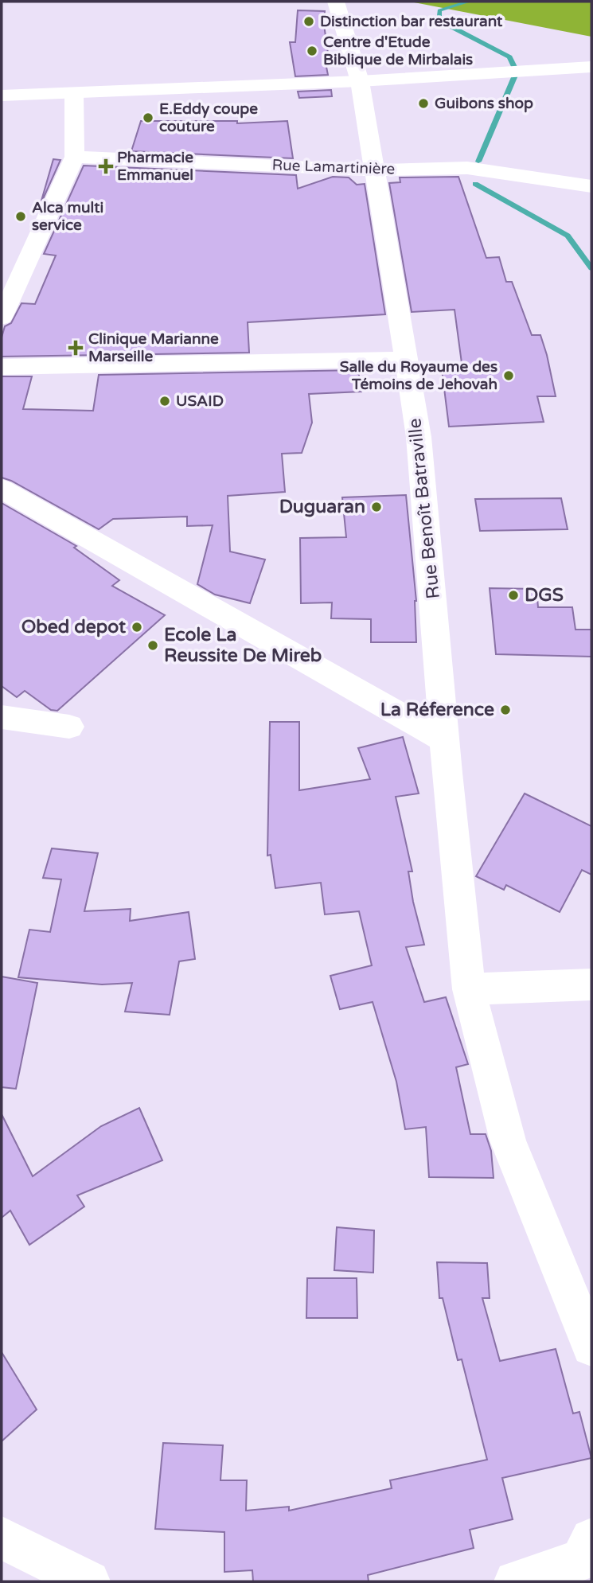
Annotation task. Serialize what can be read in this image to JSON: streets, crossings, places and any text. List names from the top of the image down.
{
  "streets": {
    "street": ["Rue Lamartinière", "Rue Benoît Batraville"]
  },
  "crossings": [
    ["Rue Lamartinière", "Rue Benoît Batraville"]
  ],
  "places": {
    "other": [
      "Distinction bar restaurant",
      "Centre d'Etude Biblique de Mirbalais",
      "Guibons shop",
      "E.Eddy coupe couture",
      "Alca multi service",
      "Salle du Royaume des Témoins de Jehovah",
      "USAID",
      "Duguaran",
      "DGS",
      "Obed depot",
      "Ecole La Reussite De Mireb",
      "La Réference"
    ],
    "health": ["Pharmacie Emmanuel", "Clinique Marianne Marseille"]
  }
}
